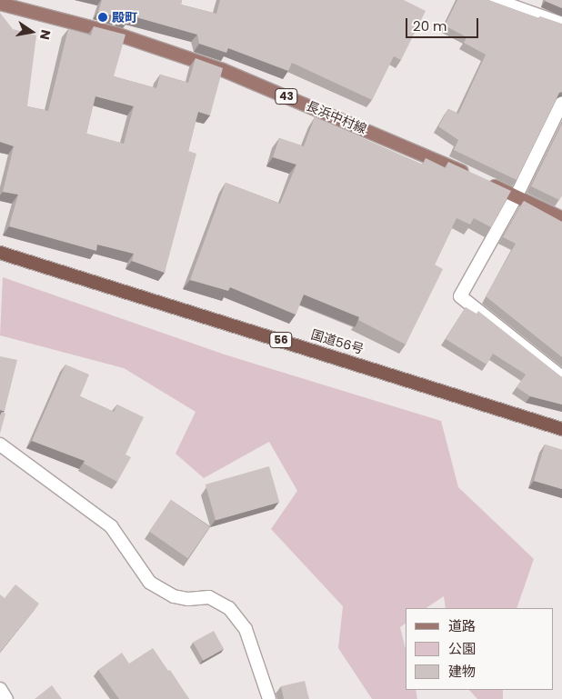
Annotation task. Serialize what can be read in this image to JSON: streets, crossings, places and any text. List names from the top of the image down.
{
  "streets": {
    "highway": ["56", "国道56号"],
    "main road": ["43", "長浜中村線"]
  },
  "places": ["殿町"],
  "legend": ["道路", "公園", "建物"],
  "scale_bar": "20 m",
  "north": "right"
}
